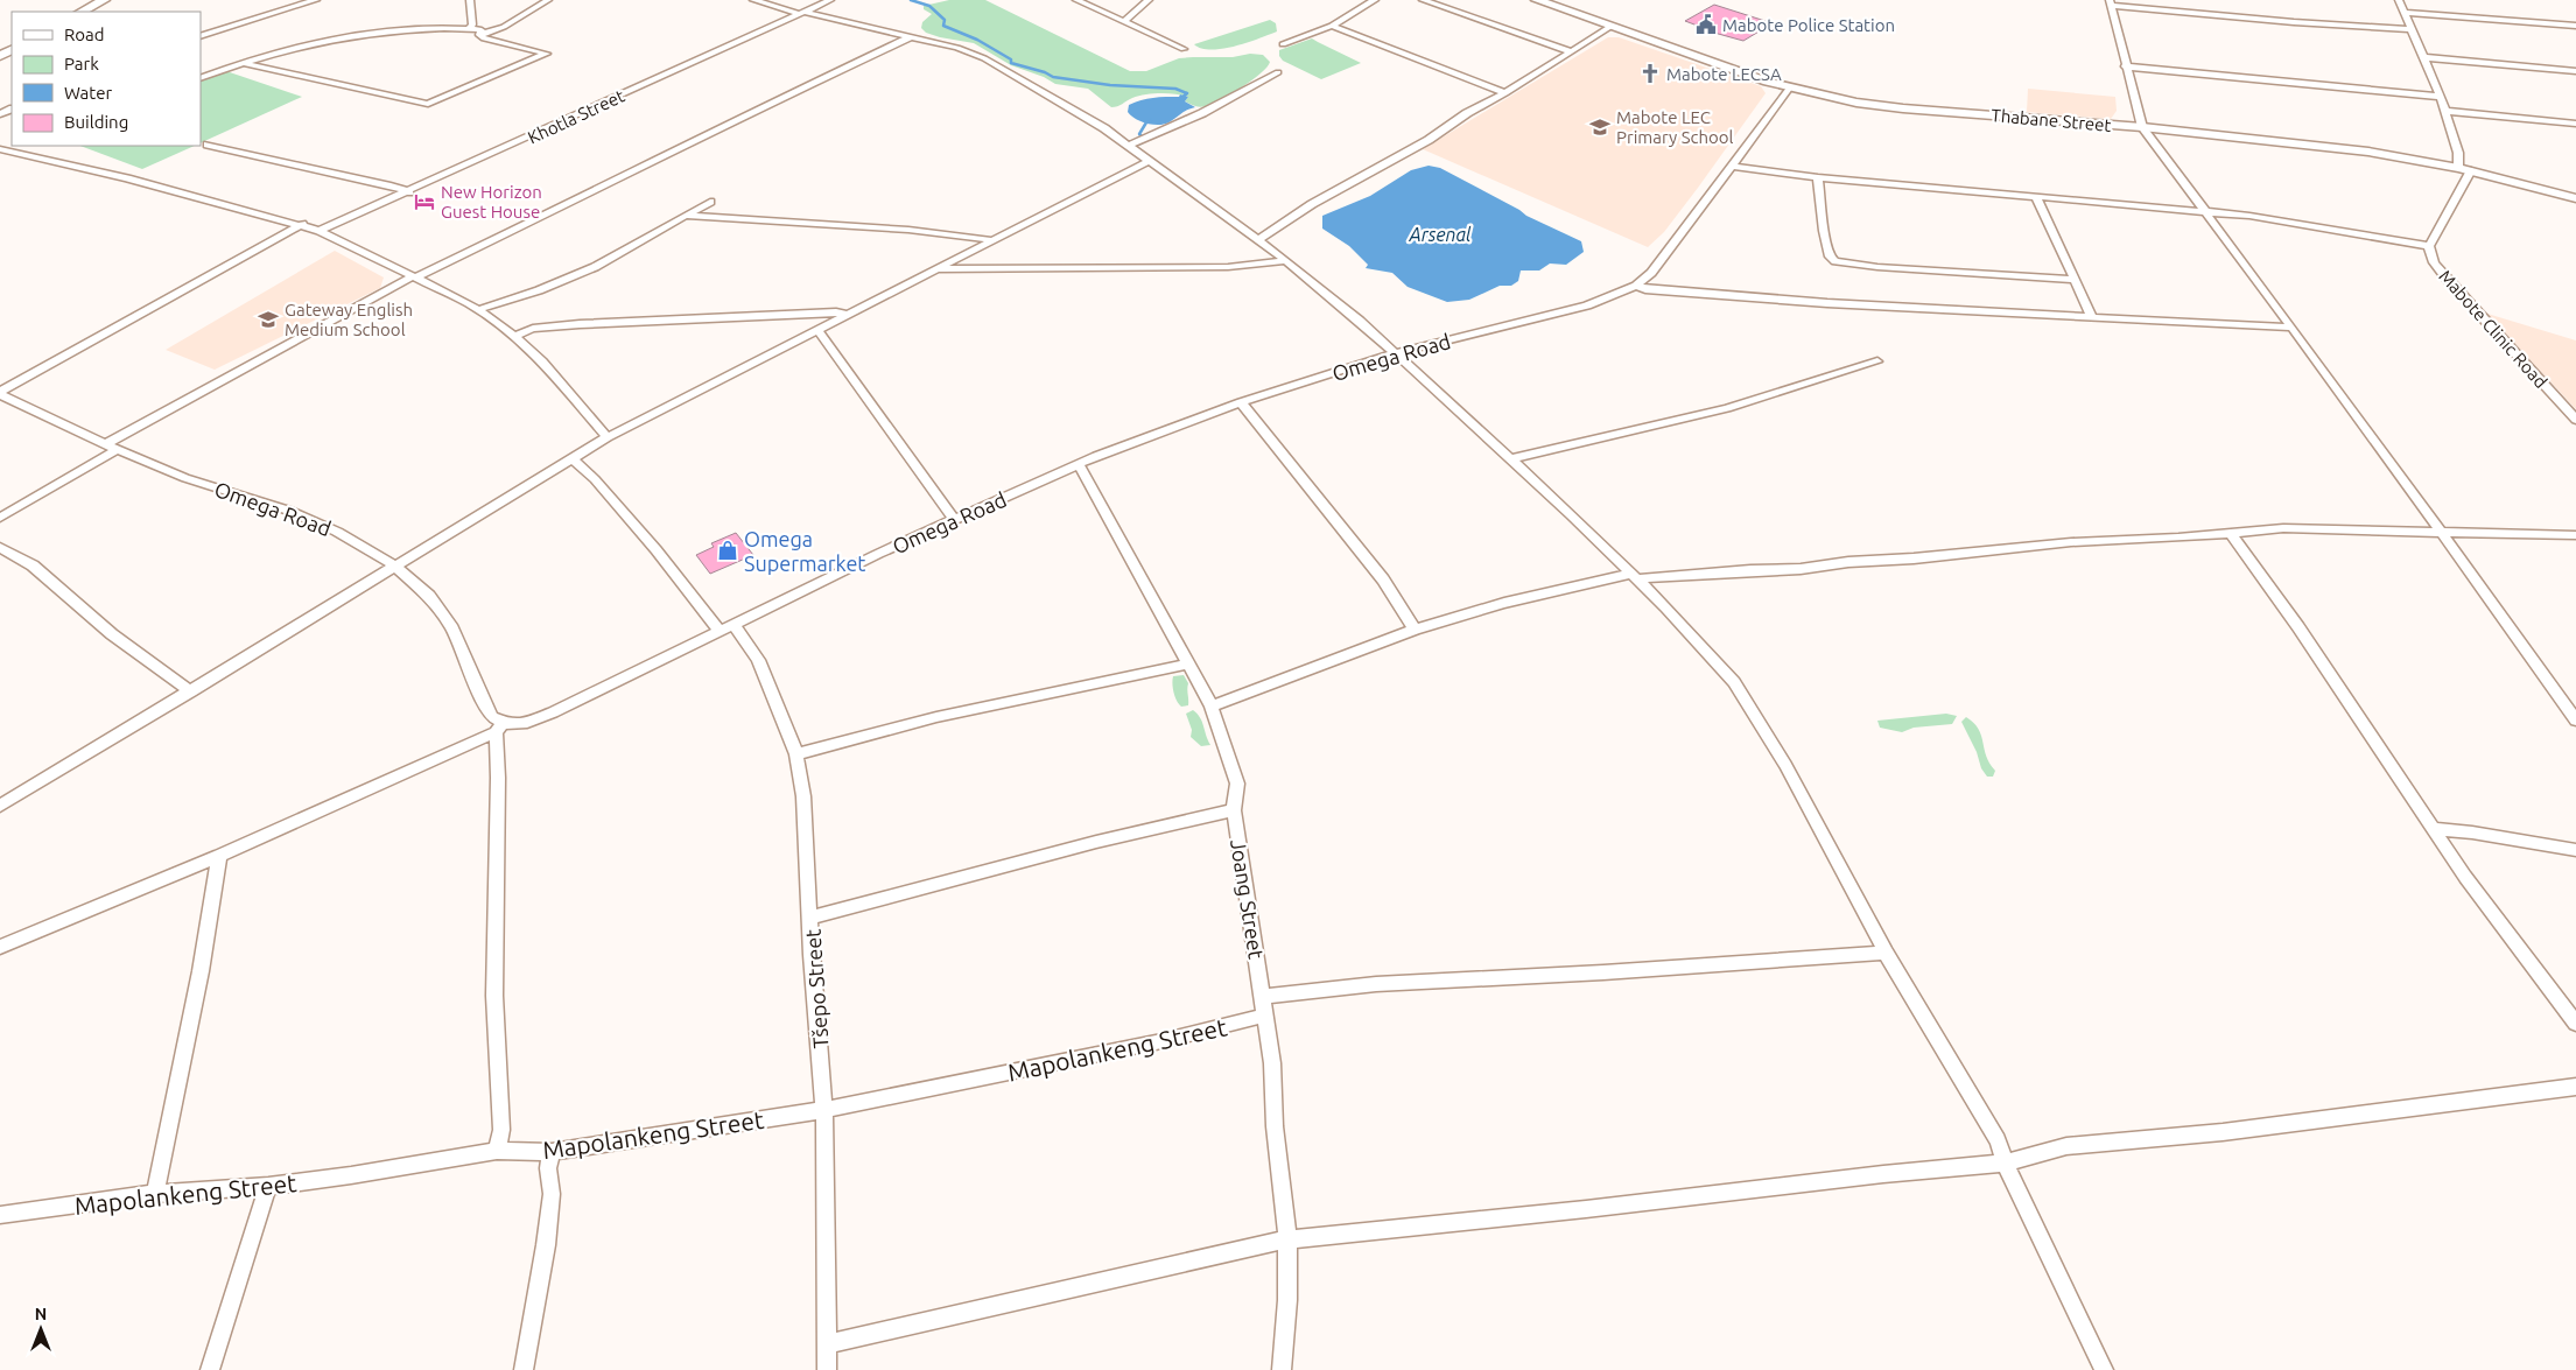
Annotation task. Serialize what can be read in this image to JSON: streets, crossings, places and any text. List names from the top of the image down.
{
  "streets": {
    "street": [
      "Khotla Street",
      "Thabane Street",
      "Mabote Clinic Road",
      "Omega Road",
      "Joang Street",
      "Tšepo Street",
      "Mapolankeng Street"
    ]
  },
  "crossings": [
    ["Thabane Street", "Mabote Clinic Road"],
    ["Thabane Street", "Omega Road"],
    ["Omega Road", "Joang Street"],
    ["Omega Road", "Tšepo Street"],
    ["Joang Street", "Mapolankeng Street"],
    ["Tšepo Street", "Mapolankeng Street"]
  ],
  "water": ["Arsenal"],
  "places": {
    "public building": ["Mabote Police Station"],
    "church": ["Mabote LECSA"],
    "school or university": ["Mabote LEC Primary School", "Gateway English Medium School"],
    "hotel": ["New Horizon Guest House"],
    "shop": ["Omega Supermarket"]
  },
  "legend": [
    "Road",
    "Park",
    "Water",
    "Building"
  ],
  "north": "top"
}
